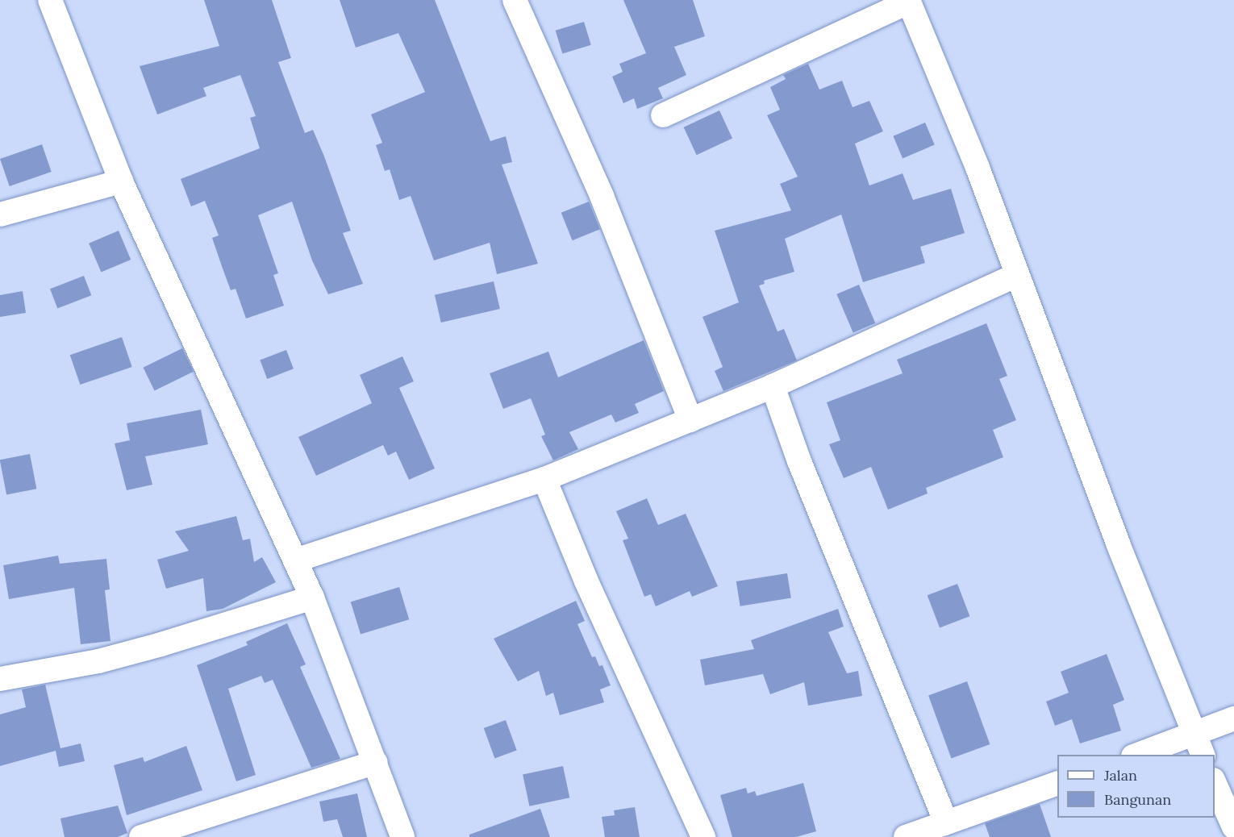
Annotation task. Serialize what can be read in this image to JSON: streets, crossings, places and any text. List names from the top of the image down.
{
  "legend": ["Jalan", "Bangunan"]
}
